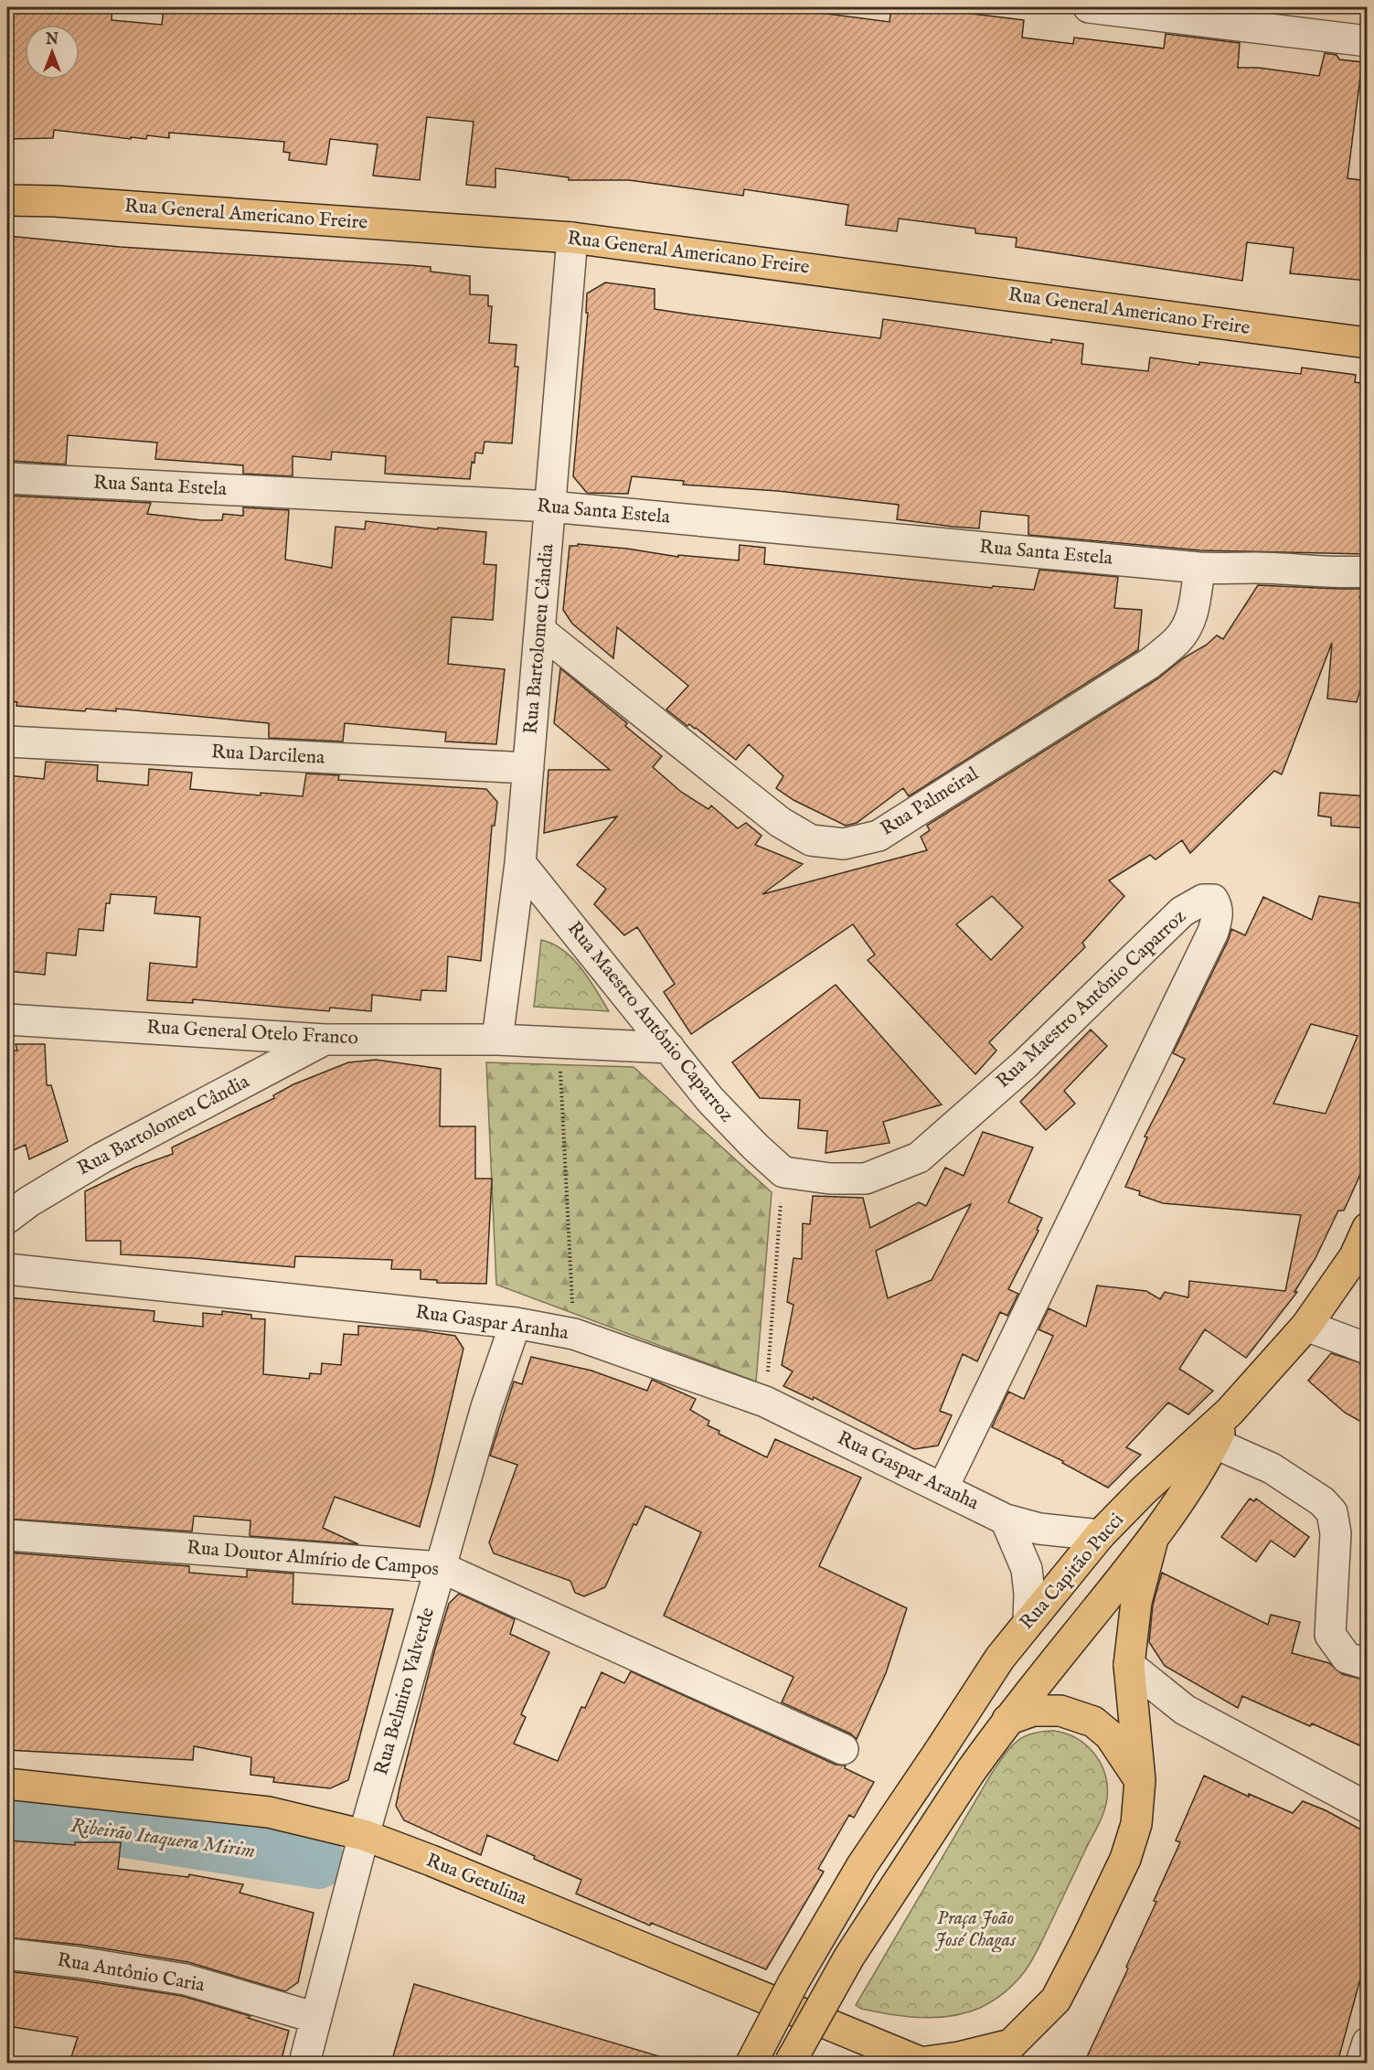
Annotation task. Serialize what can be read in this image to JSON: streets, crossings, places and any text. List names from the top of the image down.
{
  "streets": {
    "main road": ["Rua General Americano Freire", "Rua Capitão Pucci", "Rua Getulina"],
    "street": [
      "Rua Santa Estela",
      "Rua Bartolomeu Cândia",
      "Rua Darcilena",
      "Rua Palmeiral",
      "Rua Maestro Antônio Caparroz",
      "Rua General Otelo Franco",
      "Rua Gaspar Aranha",
      "Rua Doutor Almírio de Campos",
      "Rua Belmiro Valverde",
      "Rua Antônio Caria"
    ]
  },
  "crossings": [
    ["Rua General Americano Freire", "Rua Bartolomeu Cândia"],
    ["Rua Santa Estela", "Rua Bartolomeu Cândia"],
    ["Rua Santa Estela", "Rua Palmeiral"],
    ["Rua Bartolomeu Cândia", "Rua Darcilena"],
    ["Rua Bartolomeu Cândia", "Rua Palmeiral"],
    ["Rua Bartolomeu Cândia", "Rua Maestro Antônio Caparroz"],
    ["Rua Bartolomeu Cândia", "Rua General Otelo Franco"],
    ["Rua Maestro Antônio Caparroz", "Rua General Otelo Franco"],
    ["Rua Maestro Antônio Caparroz", "Rua Gaspar Aranha"],
    ["Rua Gaspar Aranha", "Rua Capitão Pucci"],
    ["Rua Gaspar Aranha", "Rua Belmiro Valverde"],
    ["Rua Doutor Almírio de Campos", "Rua Belmiro Valverde"],
    ["Rua Belmiro Valverde", "Rua Getulina"],
    ["Rua Belmiro Valverde", "Rua Antônio Caria"]
  ],
  "water": ["Ribeirão Itaquera Mirim"],
  "parks": ["Praça João José Chagas"],
  "north": "top"
}
